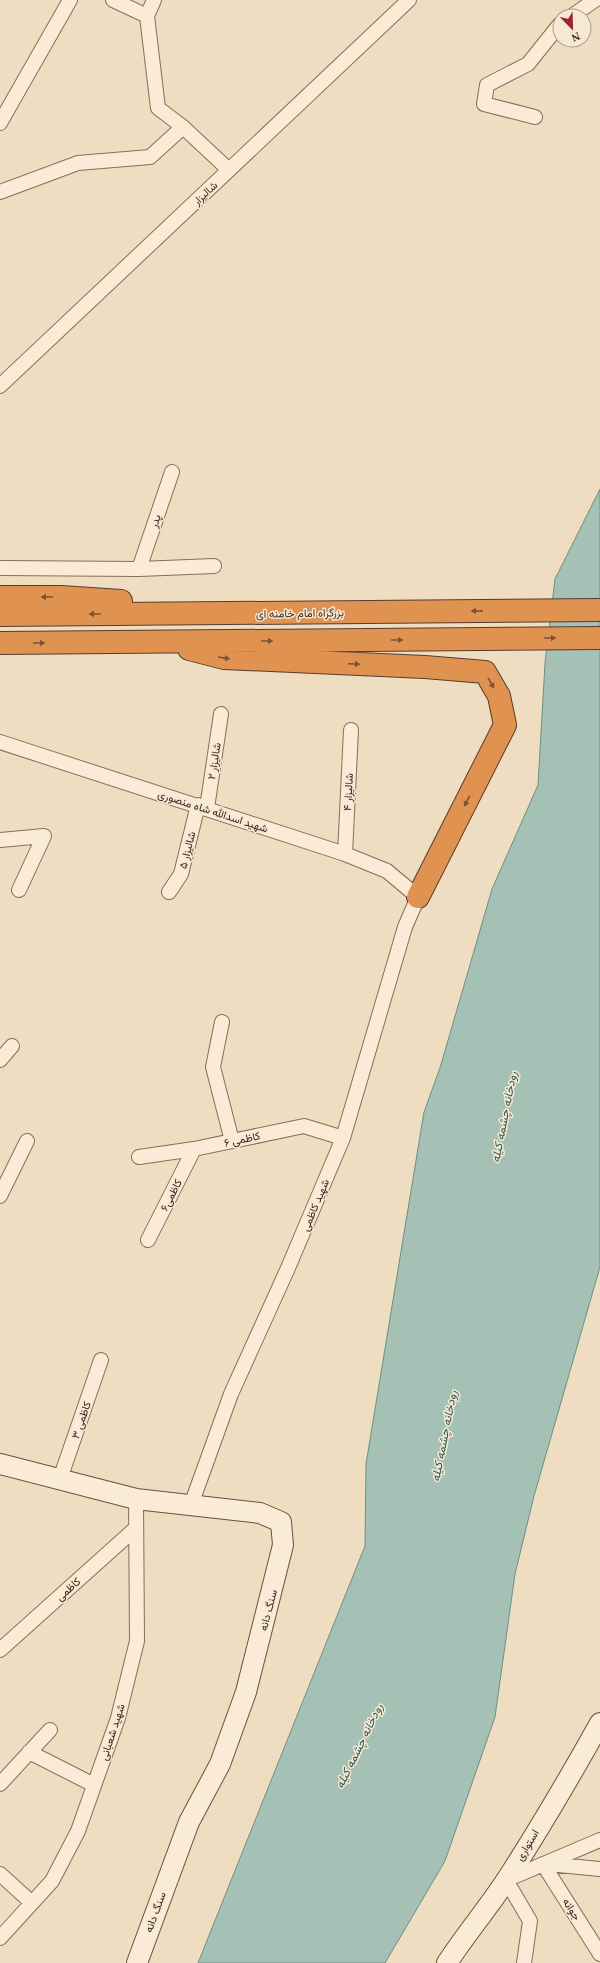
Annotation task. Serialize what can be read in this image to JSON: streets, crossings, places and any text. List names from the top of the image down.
{
  "streets": {
    "highway": ["بزرگراه امام خامنه ای"],
    "street": [
      "شالیزار",
      "پدر",
      "شالیزار ۲",
      "شالیزار ۴",
      "شهید اسدالله شاه منصوری",
      "شالیزار ۵",
      "کاظمی ۶",
      "کاظمی۶",
      "شهید کاظمی",
      "کاظمی ۳",
      "کاظمی",
      "سنگ دانه",
      "شهید شعبانی",
      "استواری",
      "جوانه"
    ]
  },
  "crossings": [
    ["شالیزار ۲", "شهید اسدالله شاه منصوری"],
    ["شالیزار ۲", "شالیزار ۵"],
    ["شالیزار ۴", "شهید اسدالله شاه منصوری"],
    ["شهید اسدالله شاه منصوری", "شالیزار ۵"],
    ["شهید اسدالله شاه منصوری", "شهید کاظمی"],
    ["کاظمی ۶", "کاظمی۶"],
    ["کاظمی ۶", "شهید کاظمی"],
    ["شهید کاظمی", "سنگ دانه"],
    ["کاظمی ۳", "سنگ دانه"],
    ["کاظمی", "شهید شعبانی"],
    ["سنگ دانه", "شهید شعبانی"]
  ],
  "water": ["رودخانه چشمه کیله"],
  "north": "bottom right"
}
